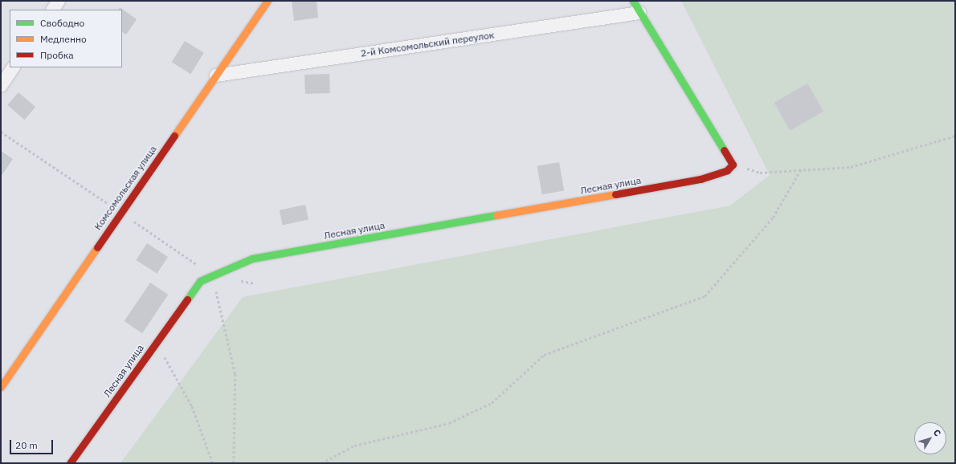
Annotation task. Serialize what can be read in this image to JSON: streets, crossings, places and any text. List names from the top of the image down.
{
  "streets": {
    "street": ["2-й Комсомольский переулок", "Лесная улица", "Комсомольская улица"]
  },
  "crossings": [
    ["2-й Комсомольский переулок", "Комсомольская улица"]
  ],
  "legend": ["Свободно", "Медленно", "Пробка"],
  "scale_bar": "20 m",
  "north": "top right"
}
